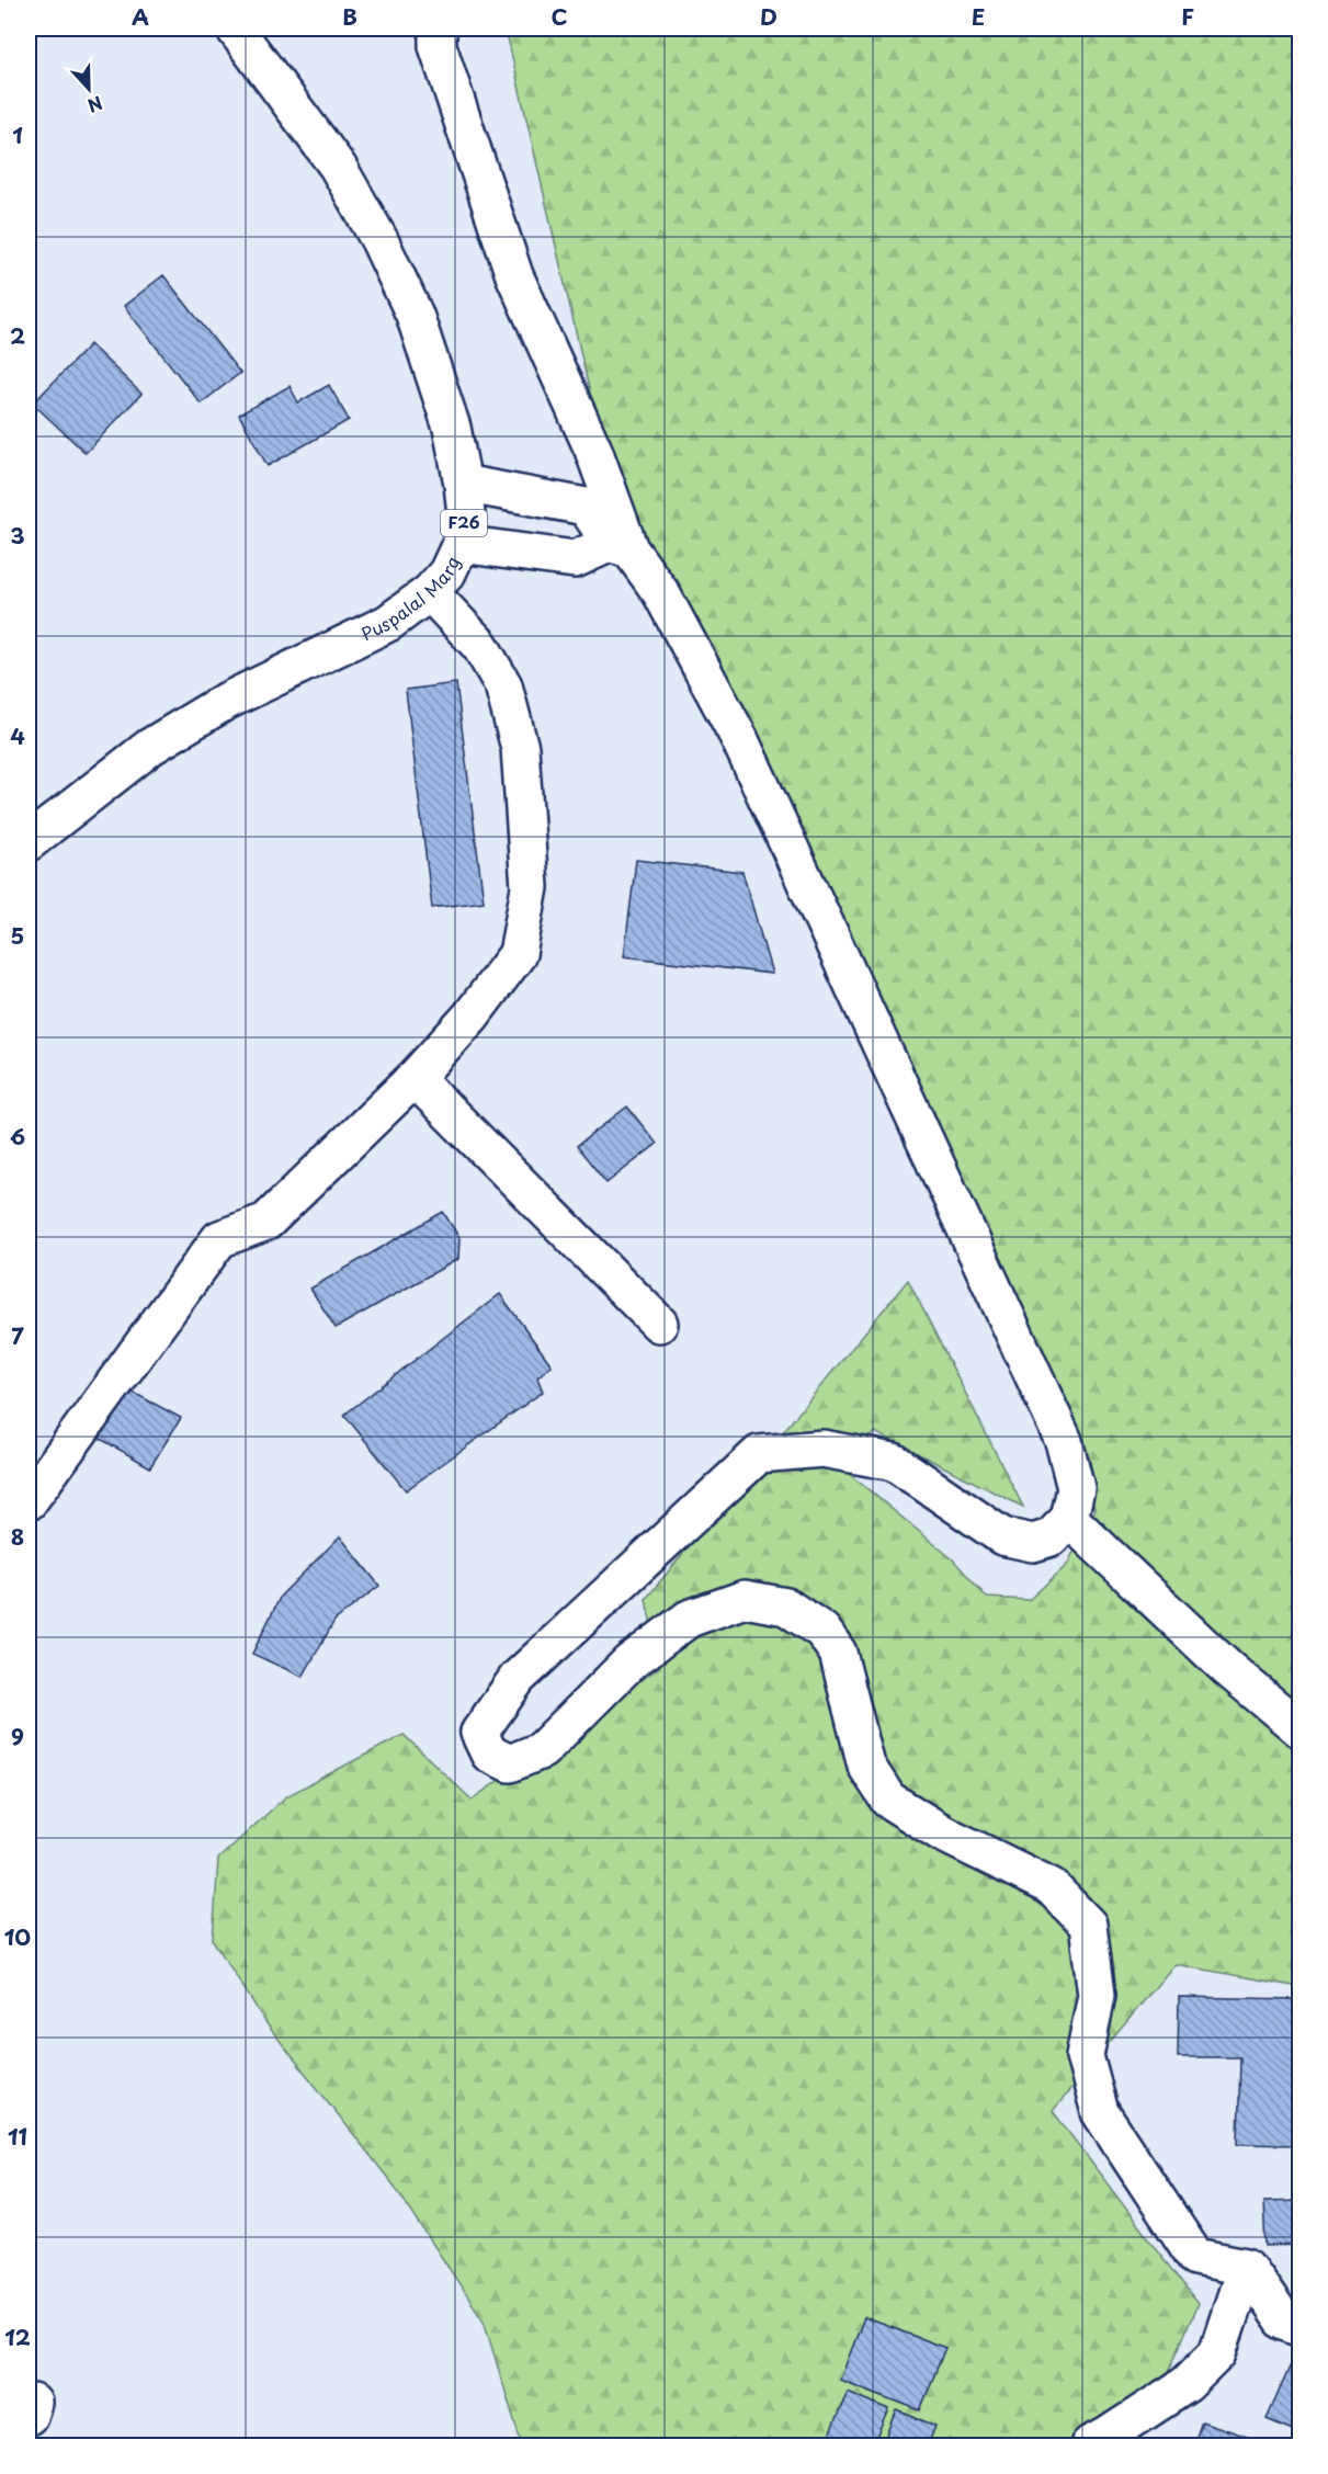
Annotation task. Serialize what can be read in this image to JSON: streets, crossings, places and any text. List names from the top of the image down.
{
  "streets": {
    "street": ["F26", "Puspalal Marg"]
  },
  "north": "bottom",
  "grid": {
    "columns": [
      "A",
      "B",
      "C",
      "D",
      "E",
      "F"
    ],
    "rows": [
      "1",
      "2",
      "3",
      "4",
      "5",
      "6",
      "7",
      "8",
      "9",
      "10",
      "11",
      "12"
    ]
  }
}
